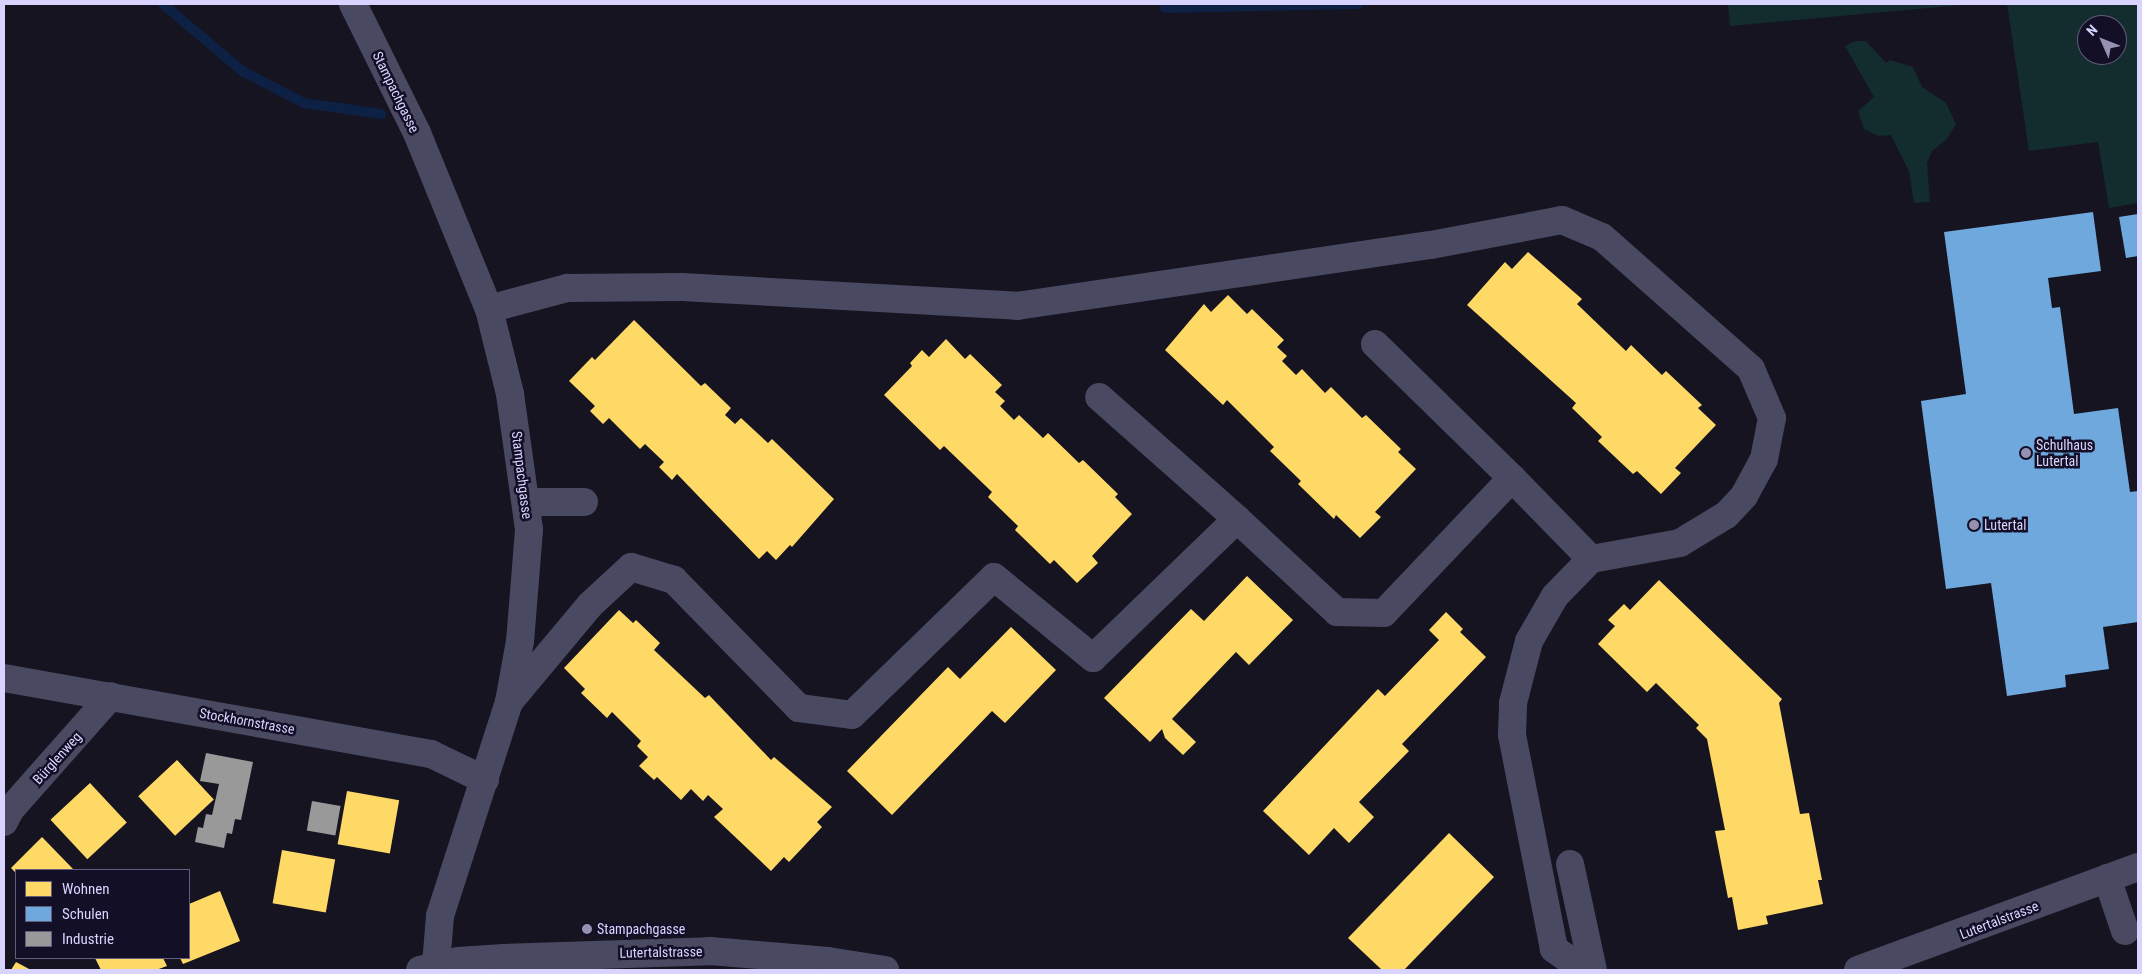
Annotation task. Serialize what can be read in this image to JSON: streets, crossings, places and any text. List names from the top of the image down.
{
  "streets": {
    "street": [
      "Stampachgasse",
      "Stockhornstrasse",
      "Bürglenweg",
      "Lutertalstrasse"
    ]
  },
  "crossings": [
    ["Stampachgasse", "Stockhornstrasse"],
    ["Stampachgasse", "Lutertalstrasse"],
    ["Stockhornstrasse", "Bürglenweg"]
  ],
  "places": ["Schulhaus Lutertal", "Lutertal", "Stampachgasse"],
  "legend": ["Wohnen", "Schulen", "Industrie"],
  "north": "top left"
}
